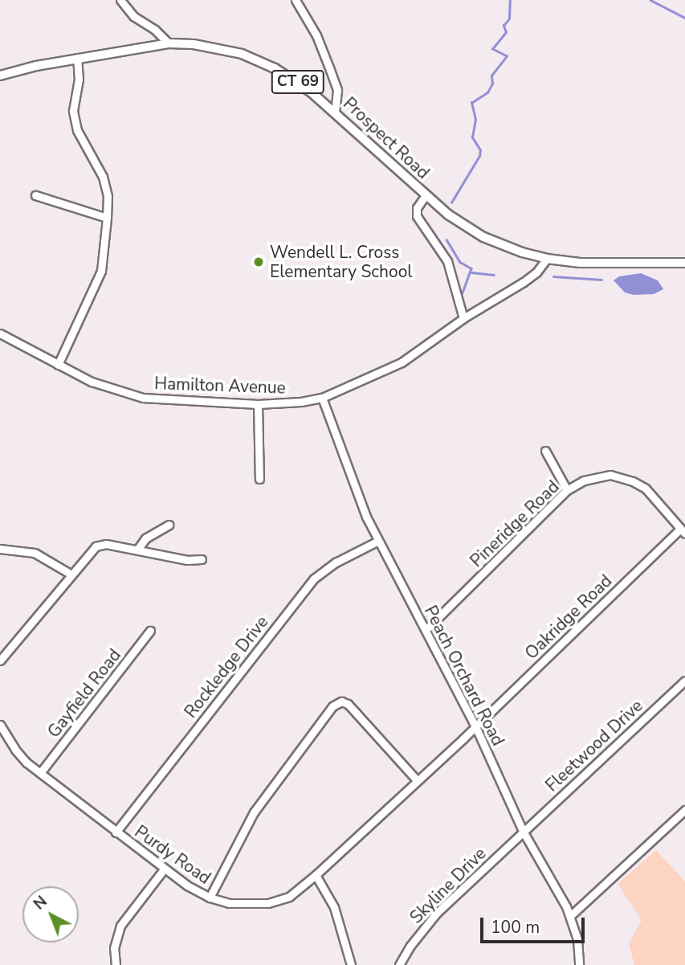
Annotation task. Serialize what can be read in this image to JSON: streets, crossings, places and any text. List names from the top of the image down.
{
  "streets": {
    "main road": ["CT 69", "Prospect Road"],
    "street": [
      "Hamilton Avenue",
      "Pineridge Road",
      "Oakridge Road",
      "Rockledge Drive",
      "Peach Orchard Road",
      "Gayfield Road",
      "Fleetwood Drive",
      "Purdy Road",
      "Skyline Drive"
    ]
  },
  "crossings": [
    ["Prospect Road", "Hamilton Avenue"],
    ["Hamilton Avenue", "Peach Orchard Road"],
    ["Pineridge Road", "Oakridge Road"],
    ["Pineridge Road", "Peach Orchard Road"],
    ["Oakridge Road", "Peach Orchard Road"],
    ["Oakridge Road", "Purdy Road"],
    ["Rockledge Drive", "Peach Orchard Road"],
    ["Rockledge Drive", "Purdy Road"],
    ["Peach Orchard Road", "Fleetwood Drive"],
    ["Peach Orchard Road", "Purdy Road"],
    ["Peach Orchard Road", "Skyline Drive"],
    ["Gayfield Road", "Purdy Road"],
    ["Fleetwood Drive", "Skyline Drive"]
  ],
  "places": ["Wendell L. Cross Elementary School"],
  "scale_bar": "100 m",
  "north": "top left"
}
